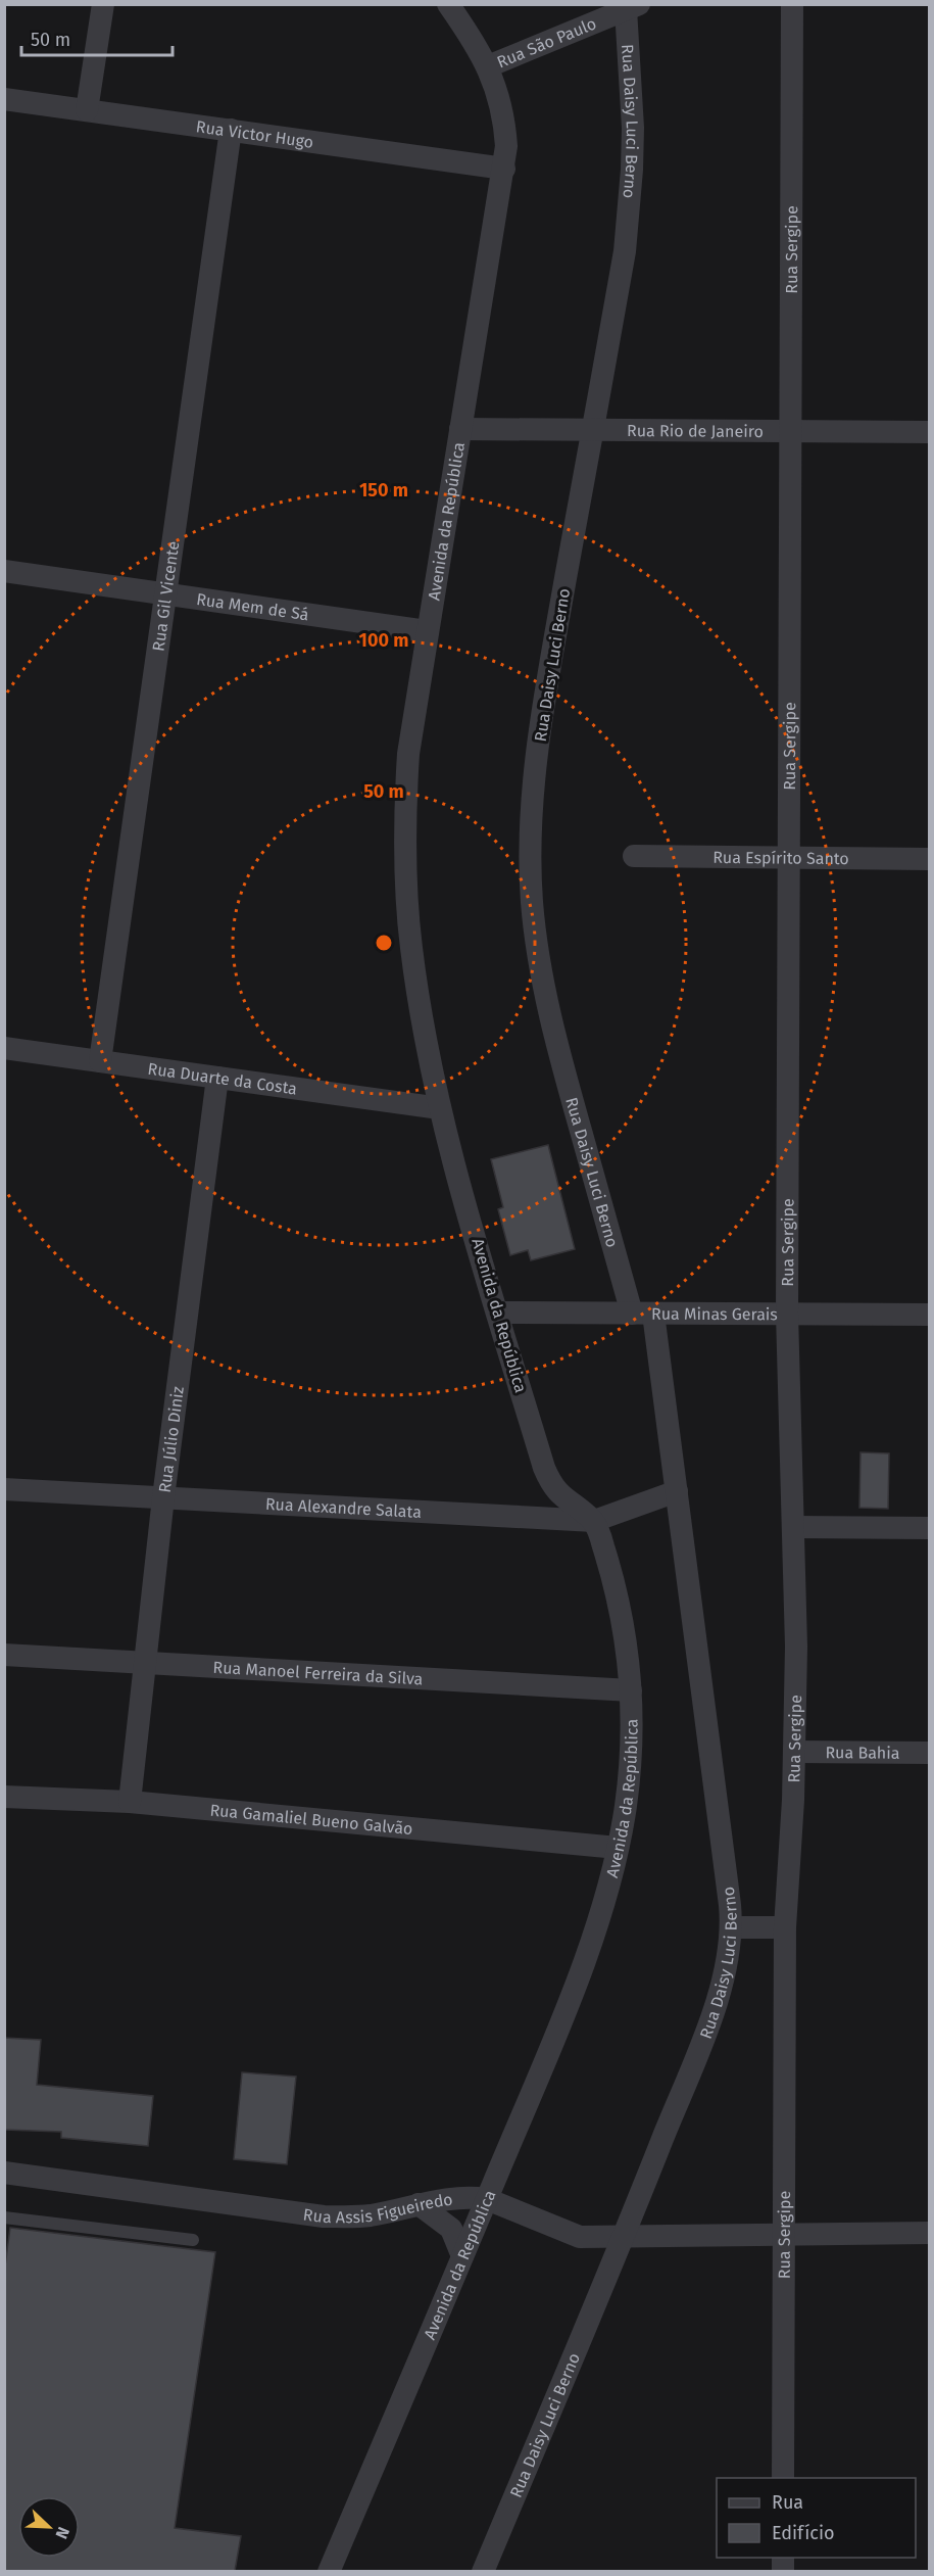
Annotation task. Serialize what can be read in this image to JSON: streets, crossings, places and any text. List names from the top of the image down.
{
  "streets": {
    "street": [
      "Rua São Paulo",
      "Rua Daisy Luci Berno",
      "Rua Victor Hugo",
      "Rua Sergipe",
      "Rua Rio de Janeiro",
      "Avenida da República",
      "Rua Gil Vicente",
      "Rua Mem de Sá",
      "Rua Espírito Santo",
      "Rua Duarte da Costa",
      "Rua Minas Gerais",
      "Rua Júlio Diniz",
      "Rua Alexandre Salata",
      "Rua Manoel Ferreira da Silva",
      "Rua Bahia",
      "Rua Gamaliel Bueno Galvão",
      "Rua Assis Figueiredo"
    ]
  },
  "crossings": [
    ["Rua São Paulo", "Rua Daisy Luci Berno"],
    ["Rua São Paulo", "Avenida da República"],
    ["Rua Daisy Luci Berno", "Rua Rio de Janeiro"],
    ["Rua Daisy Luci Berno", "Rua Minas Gerais"],
    ["Rua Daisy Luci Berno", "Rua Alexandre Salata"],
    ["Rua Daisy Luci Berno", "Rua Assis Figueiredo"],
    ["Rua Victor Hugo", "Avenida da República"],
    ["Rua Victor Hugo", "Rua Gil Vicente"],
    ["Rua Sergipe", "Rua Rio de Janeiro"],
    ["Rua Sergipe", "Rua Espírito Santo"],
    ["Rua Sergipe", "Rua Minas Gerais"],
    ["Rua Sergipe", "Rua Bahia"],
    ["Rua Sergipe", "Rua Assis Figueiredo"],
    ["Rua Rio de Janeiro", "Avenida da República"],
    ["Avenida da República", "Rua Mem de Sá"],
    ["Avenida da República", "Rua Duarte da Costa"],
    ["Avenida da República", "Rua Minas Gerais"],
    ["Avenida da República", "Rua Alexandre Salata"],
    ["Avenida da República", "Rua Manoel Ferreira da Silva"],
    ["Avenida da República", "Rua Gamaliel Bueno Galvão"],
    ["Avenida da República", "Rua Assis Figueiredo"],
    ["Rua Gil Vicente", "Rua Mem de Sá"],
    ["Rua Gil Vicente", "Rua Duarte da Costa"],
    ["Rua Duarte da Costa", "Rua Júlio Diniz"],
    ["Rua Júlio Diniz", "Rua Alexandre Salata"],
    ["Rua Júlio Diniz", "Rua Manoel Ferreira da Silva"],
    ["Rua Júlio Diniz", "Rua Gamaliel Bueno Galvão"]
  ],
  "legend": ["Rua", "Edifício"],
  "scale_bar": "50 m",
  "north": "bottom right",
  "rings": ["150 m", "100 m", "50 m"]
}
